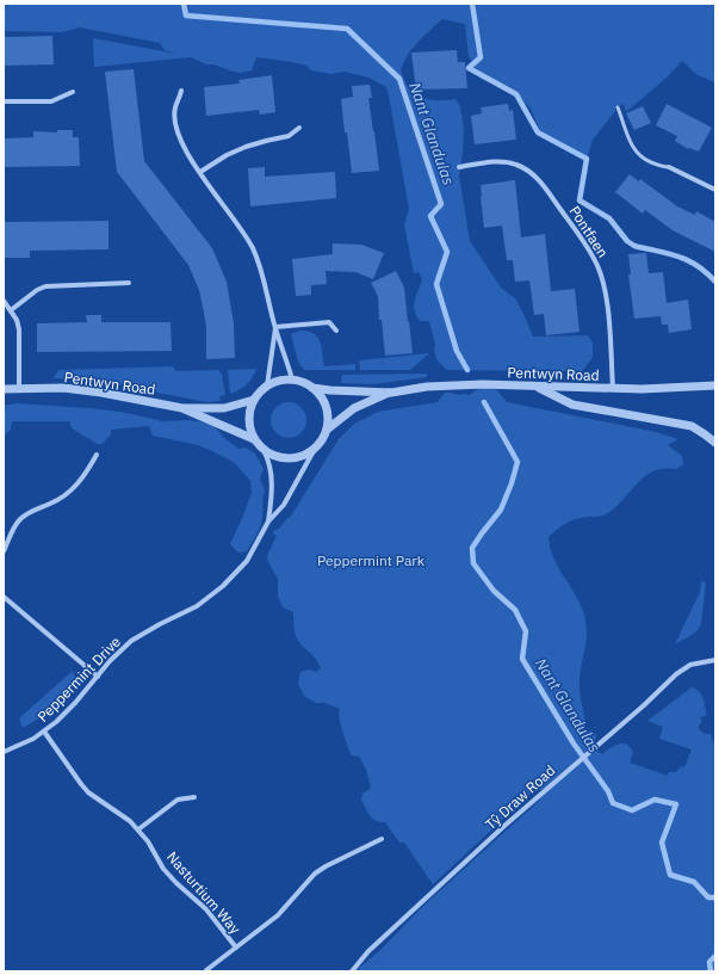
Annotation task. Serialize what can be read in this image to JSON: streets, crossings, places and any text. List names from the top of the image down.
{
  "streets": {
    "street": [
      "Pontfaen",
      "Pentwyn Road",
      "Peppermint Drive",
      "Tŷ Draw Road",
      "Nasturtium Way"
    ]
  },
  "crossings": [
    ["Pontfaen", "Pentwyn Road"],
    ["Pentwyn Road", "Peppermint Drive"],
    ["Peppermint Drive", "Nasturtium Way"]
  ],
  "water": ["Nant Glandulas"],
  "parks": ["Peppermint Park"]
}
